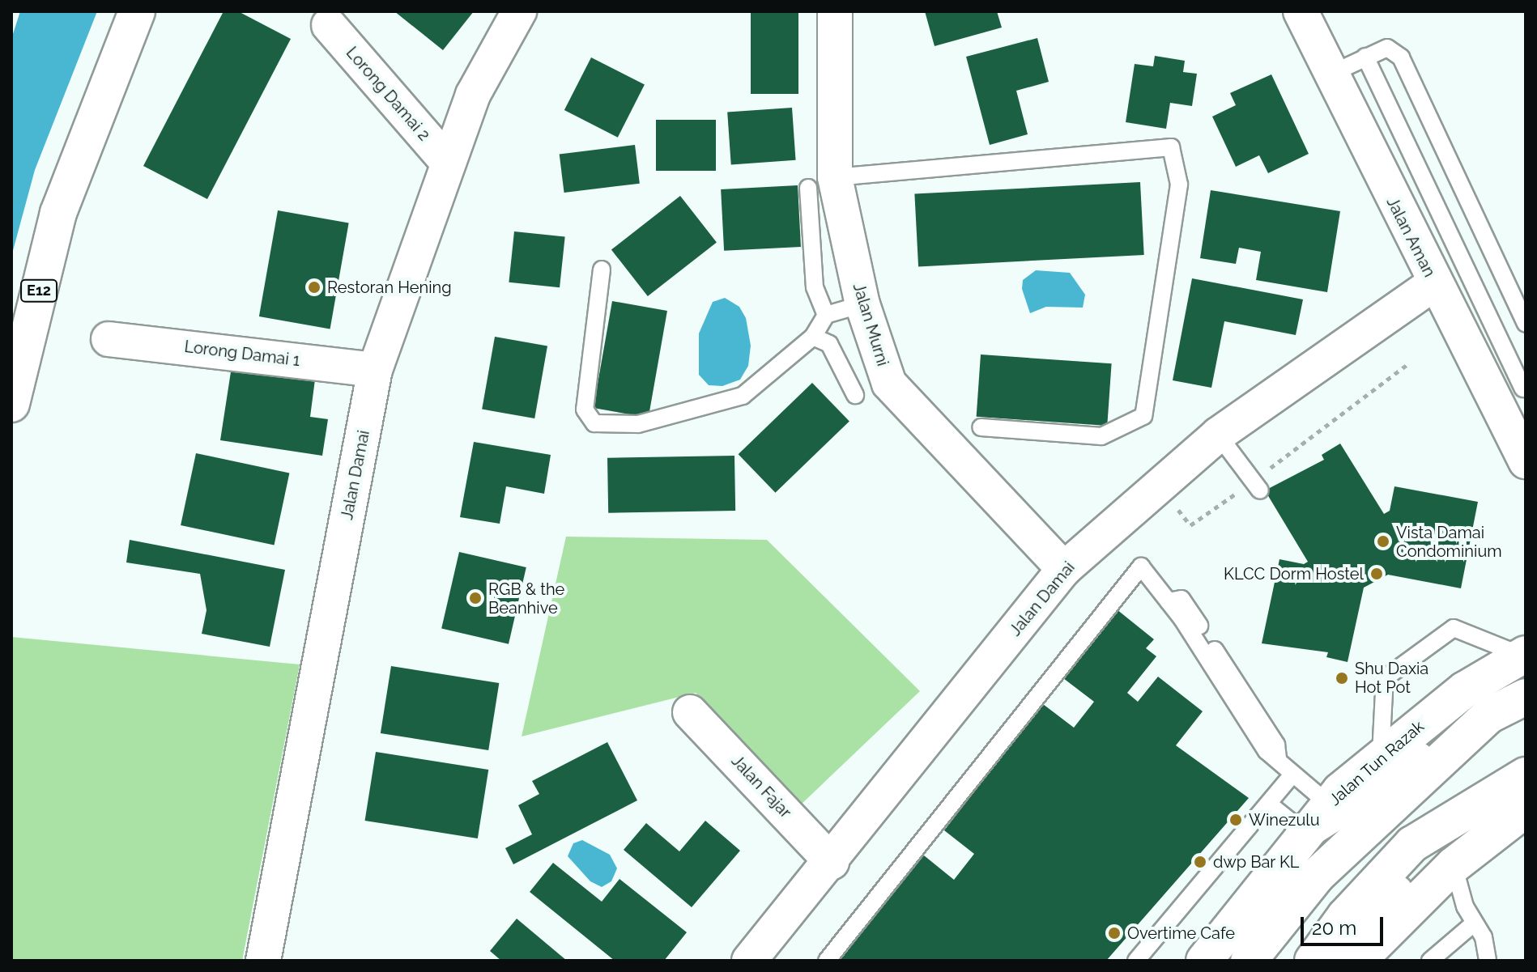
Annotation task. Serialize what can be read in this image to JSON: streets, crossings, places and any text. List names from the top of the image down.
{
  "streets": {
    "main road": ["E12", "Jalan Tun Razak"],
    "street": [
      "Lorong Damai 2",
      "Jalan Aman",
      "Jalan Murni",
      "Lorong Damai 1",
      "Jalan Damai",
      "Jalan Fajar"
    ]
  },
  "crossings": [
    ["Lorong Damai 2", "Jalan Damai"],
    ["Jalan Aman", "Jalan Damai"],
    ["Jalan Murni", "Jalan Damai"],
    ["Lorong Damai 1", "Jalan Damai"],
    ["Jalan Damai", "Jalan Fajar"]
  ],
  "places": [
    "Restoran Hening",
    "Vista Damai Condominium",
    "KLCC Dorm Hostel",
    "RGB & the Beanhive",
    "Shu Daxia Hot Pot",
    "Winezulu",
    "dwp Bar KL",
    "Overtime Cafe"
  ],
  "scale_bar": "20 m"
}
